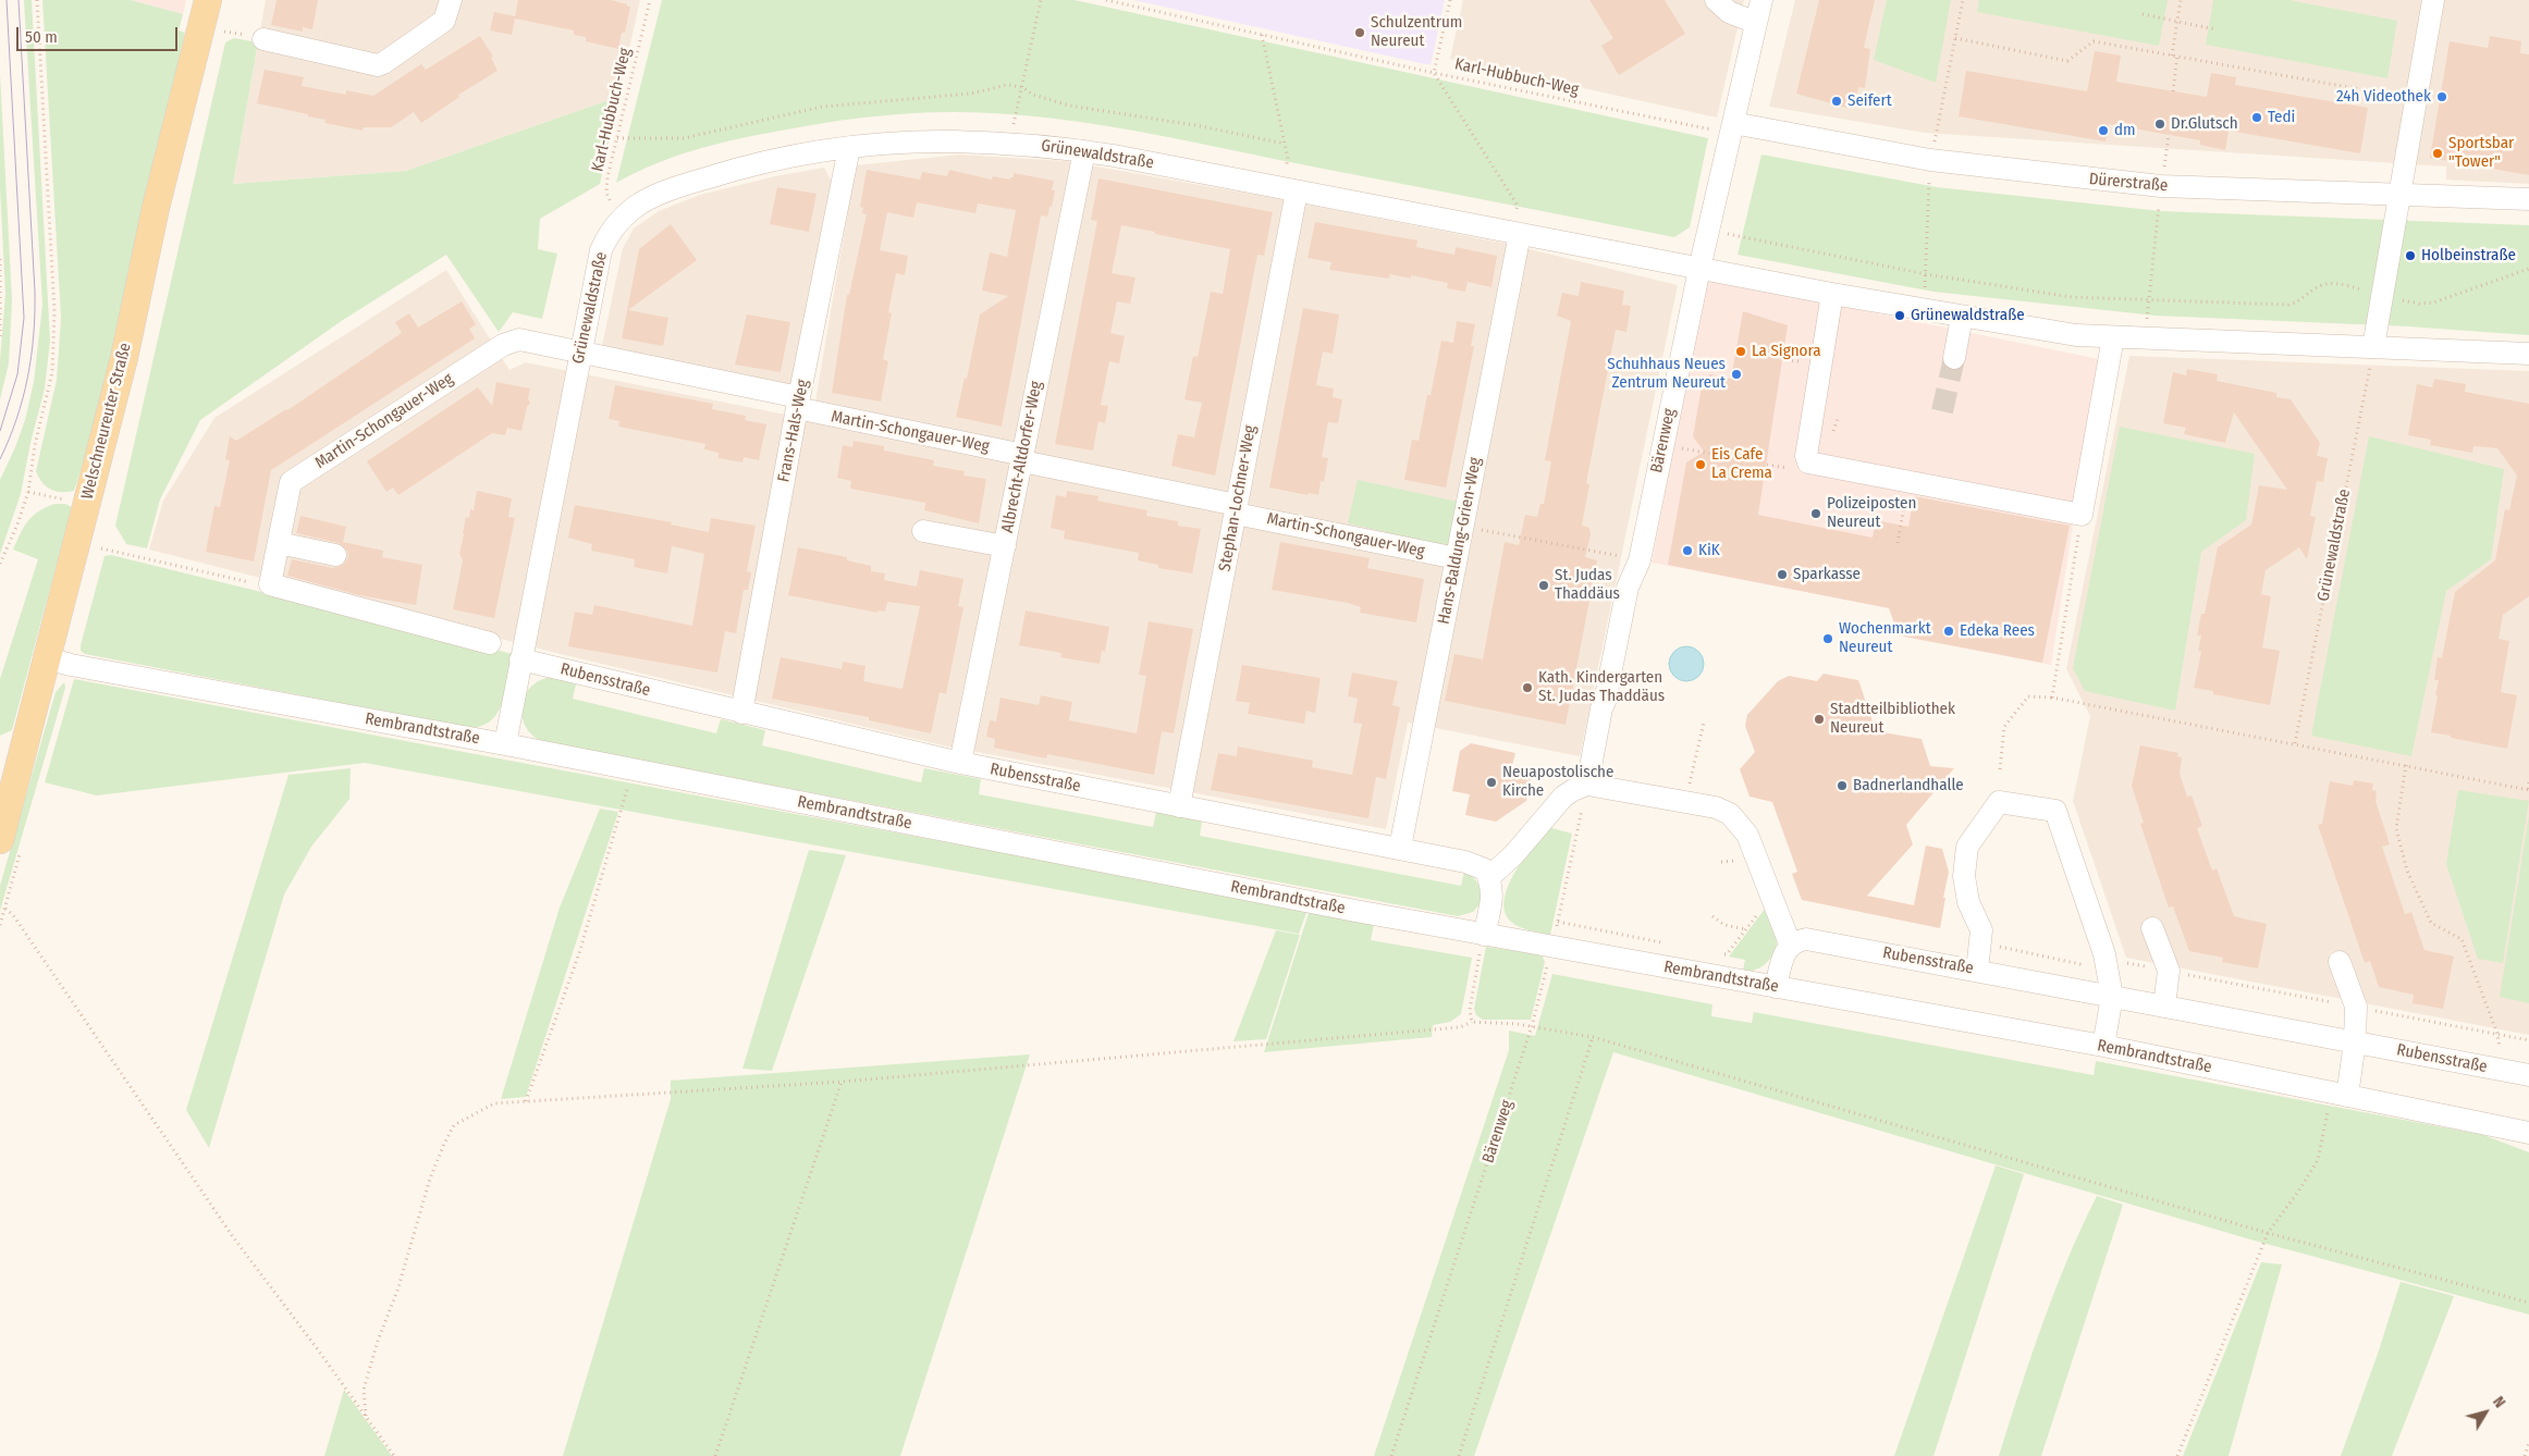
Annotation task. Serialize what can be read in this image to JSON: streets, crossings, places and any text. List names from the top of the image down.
{
  "streets": {
    "main road": ["Welschneureuter Straße"],
    "street": [
      "Grünewaldstraße",
      "Dürerstraße",
      "Martin-Schongauer-Weg",
      "Frans-Hals-Weg",
      "Bärenweg",
      "Albrecht-Altdorfer-Weg",
      "Stephan-Lochner-Weg",
      "Hans-Baldung-Grien-Weg",
      "Rubensstraße",
      "Rembrandtstraße"
    ],
    "path": ["Karl-Hubbuch-Weg"]
  },
  "crossings": [
    ["Karl-Hubbuch-Weg", "Grünewaldstraße"],
    ["Karl-Hubbuch-Weg", "Dürerstraße"],
    ["Karl-Hubbuch-Weg", "Bärenweg"],
    ["Grünewaldstraße", "Martin-Schongauer-Weg"],
    ["Grünewaldstraße", "Frans-Hals-Weg"],
    ["Grünewaldstraße", "Bärenweg"],
    ["Grünewaldstraße", "Albrecht-Altdorfer-Weg"],
    ["Grünewaldstraße", "Stephan-Lochner-Weg"],
    ["Grünewaldstraße", "Hans-Baldung-Grien-Weg"],
    ["Grünewaldstraße", "Rubensstraße"],
    ["Grünewaldstraße", "Rembrandtstraße"],
    ["Dürerstraße", "Bärenweg"],
    ["Welschneureuter Straße", "Rembrandtstraße"],
    ["Martin-Schongauer-Weg", "Frans-Hals-Weg"],
    ["Martin-Schongauer-Weg", "Albrecht-Altdorfer-Weg"],
    ["Martin-Schongauer-Weg", "Stephan-Lochner-Weg"],
    ["Martin-Schongauer-Weg", "Hans-Baldung-Grien-Weg"],
    ["Frans-Hals-Weg", "Rubensstraße"],
    ["Bärenweg", "Rembrandtstraße"],
    ["Albrecht-Altdorfer-Weg", "Rubensstraße"],
    ["Stephan-Lochner-Weg", "Rubensstraße"],
    ["Hans-Baldung-Grien-Weg", "Rubensstraße"]
  ],
  "places": [
    "Schulzentrum Neureut",
    "24h Videothek",
    "Seifert",
    "Tedi",
    "Dr.Glutsch",
    "dm",
    "Sportsbar \"Tower\"",
    "Holbeinstraße",
    "Grünewaldstraße",
    "La Signora",
    "Schuhhaus Neues Zentrum Neureut",
    "Eis Cafe La Crema",
    "Polizeiposten Neureut",
    "KiK",
    "Sparkasse",
    "St. Judas Thaddäus",
    "Edeka Rees",
    "Wochenmarkt Neureut",
    "Kath. Kindergarten St. Judas Thaddäus",
    "Stadtteilbibliothek Neureut",
    "Neuapostolische Kirche",
    "Badnerlandhalle"
  ],
  "scale_bar": "50 m",
  "north": "top right"
}
